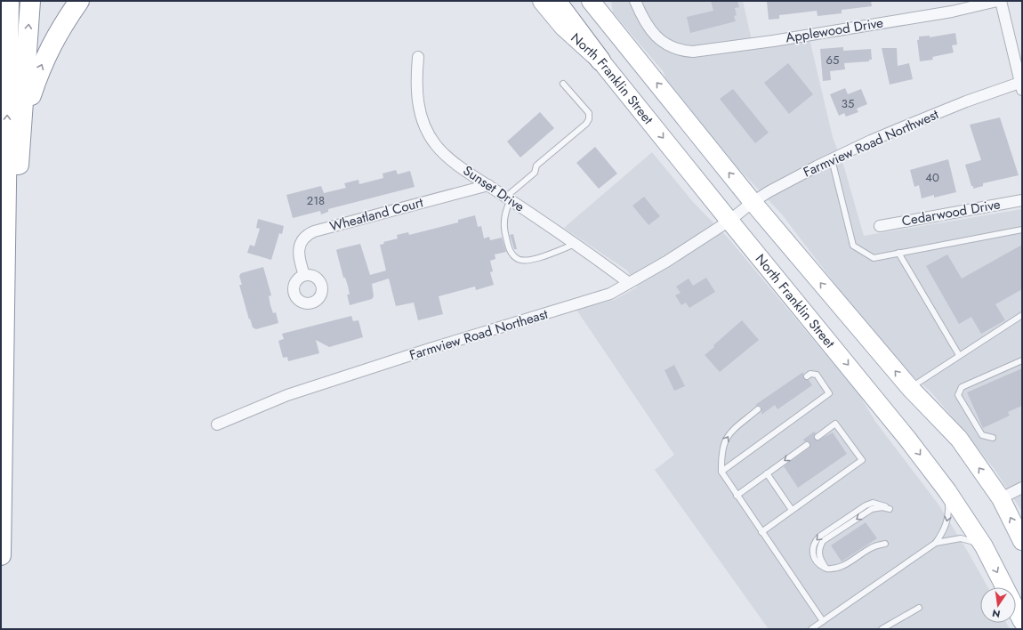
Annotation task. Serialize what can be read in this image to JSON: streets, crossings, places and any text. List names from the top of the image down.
{
  "streets": {
    "main road": ["North Franklin Street"],
    "street": [
      "Applewood Drive",
      "Farmview Road Northwest",
      "Sunset Drive",
      "Cedarwood Drive",
      "Wheatland Court",
      "Farmview Road Northeast"
    ]
  },
  "crossings": [
    ["North Franklin Street", "Farmview Road Northwest"],
    ["North Franklin Street", "Farmview Road Northeast"],
    ["Farmview Road Northwest", "Farmview Road Northeast"],
    ["Sunset Drive", "Wheatland Court"],
    ["Sunset Drive", "Farmview Road Northeast"]
  ],
  "house_numbers": [
    "65",
    "35",
    "40",
    "218"
  ],
  "north": "bottom"
}
